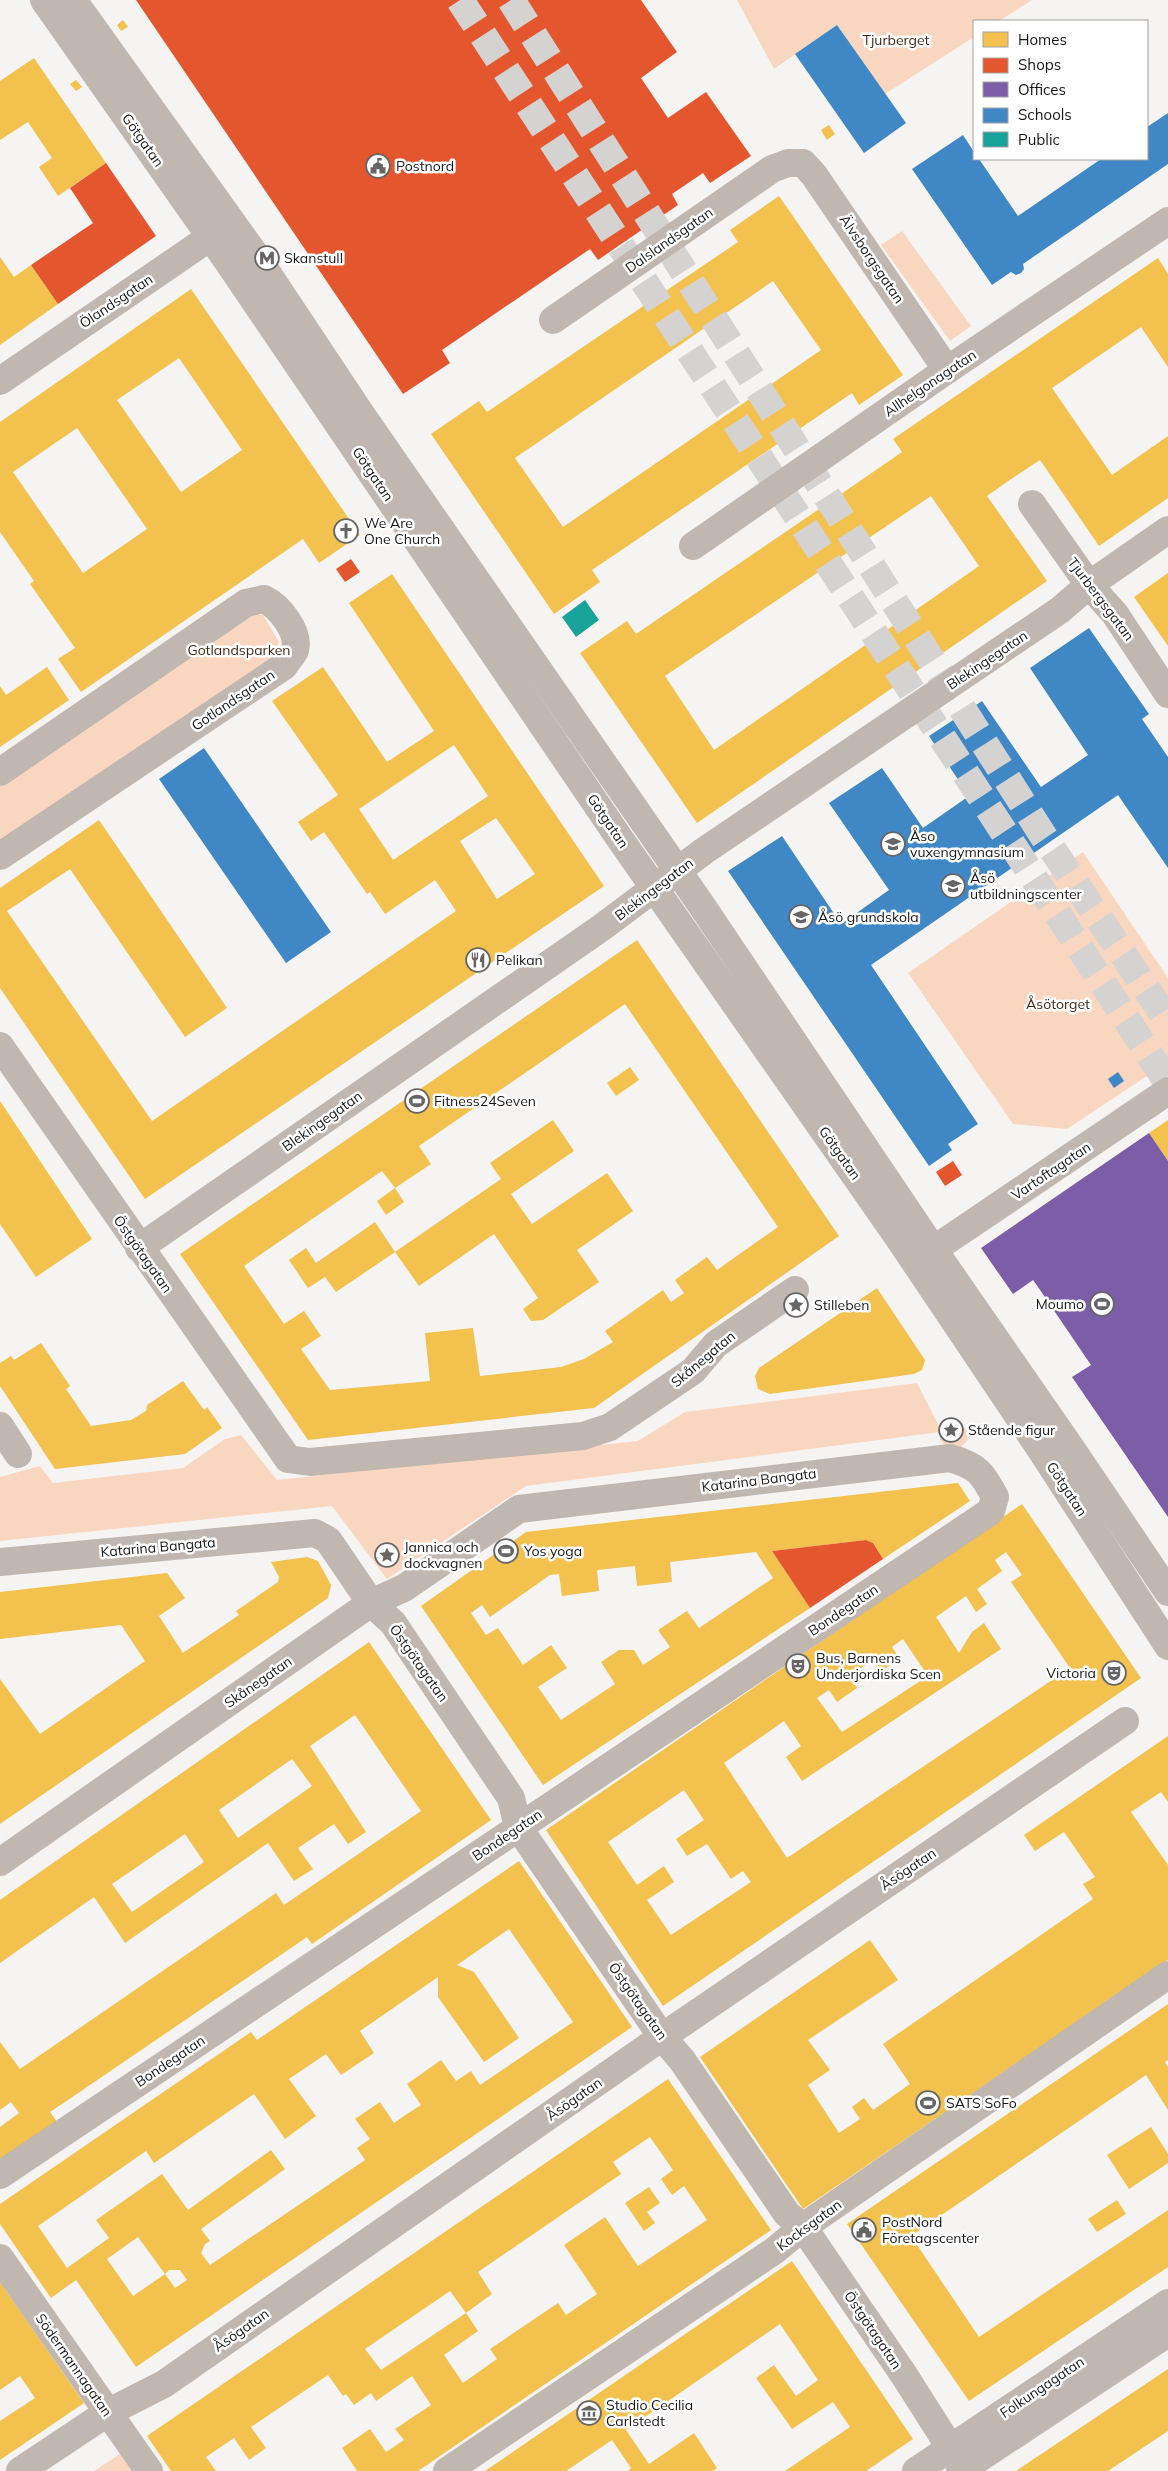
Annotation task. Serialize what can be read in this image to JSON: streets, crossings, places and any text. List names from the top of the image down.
{
  "streets": {
    "street": [
      "Götgatan",
      "Dalslandsgatan",
      "Älvsborgsgatan",
      "Ölandsgatan",
      "Allhelgonagatan",
      "Tjurbergsgatan",
      "Blekingegatan",
      "Gotlandsgatan",
      "Vartoftagatan",
      "Östgötagatan",
      "Skånegatan",
      "Katarina Bangata",
      "Bondegatan",
      "Åsögatan",
      "Kocksgatan",
      "Södermannagatan",
      "Folkungagatan"
    ]
  },
  "crossings": [
    ["Götgatan", "Ölandsgatan"],
    ["Götgatan", "Blekingegatan"],
    ["Götgatan", "Vartoftagatan"],
    ["Dalslandsgatan", "Älvsborgsgatan"],
    ["Älvsborgsgatan", "Allhelgonagatan"],
    ["Tjurbergsgatan", "Blekingegatan"],
    ["Blekingegatan", "Östgötagatan"],
    ["Östgötagatan", "Skånegatan"],
    ["Östgötagatan", "Katarina Bangata"],
    ["Östgötagatan", "Bondegatan"],
    ["Östgötagatan", "Åsögatan"],
    ["Östgötagatan", "Kocksgatan"],
    ["Östgötagatan", "Folkungagatan"],
    ["Skånegatan", "Katarina Bangata"],
    ["Katarina Bangata", "Bondegatan"],
    ["Åsögatan", "Södermannagatan"]
  ],
  "parks": ["Tjurberget", "Gotlandsparken", "Åsötorget"],
  "places": {
    "public building": ["Postnord", "PostNord Företagscenter"],
    "metro station": ["Skanstull"],
    "church": ["We Are One Church"],
    "school or university": ["Åso vuxengymnasium", "Åsö utbildningscenter", "Åsö grundskola"],
    "restaurant": ["Pelikan"],
    "sports": [
      "Fitness24Seven",
      "Moumo",
      "Yos yoga",
      "SATS SoFo"
    ],
    "place": ["Stilleben", "Stående figur", "Jannica och dockvagnen"],
    "theatre": ["Bus, Barnens Underjordiska Scen", "Victoria"],
    "museum": ["Studio Cecilia Carlstedt"]
  },
  "legend": [
    "Homes",
    "Shops",
    "Offices",
    "Schools",
    "Public"
  ]
}
